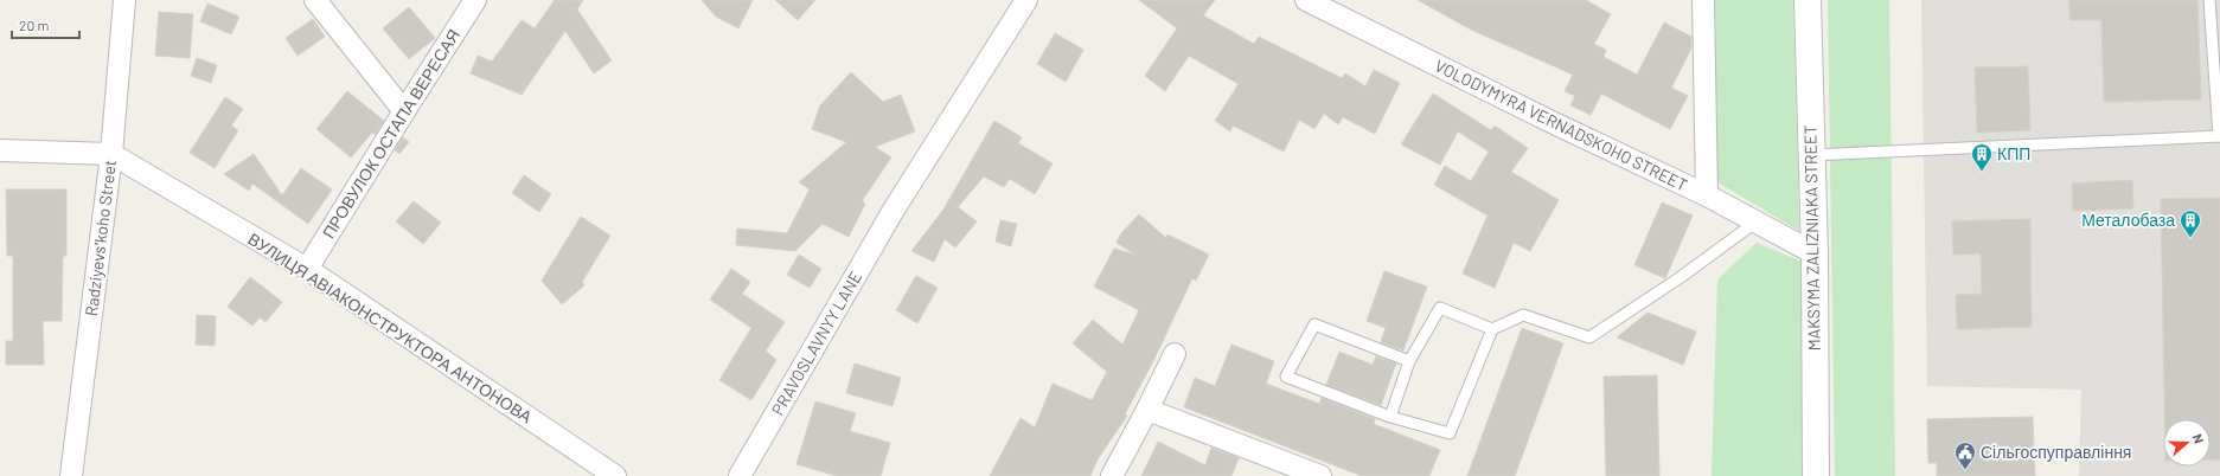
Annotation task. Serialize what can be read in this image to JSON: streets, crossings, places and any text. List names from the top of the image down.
{
  "streets": {
    "main road": ["MAKSYMA ZALIZNIAKA STREET"],
    "street": [
      "VOLODYMYRA VERNADSKOHO STREET",
      "ПРОВУЛОК ОСТАПА ВЕРЕСАЯ",
      "Radziyevsʹkoho Street",
      "ВУЛИЦЯ АВІАКОНСТРУКТОРА АНТОНОВА",
      "PRAVOSLAVNYY LANE"
    ]
  },
  "crossings": [
    ["VOLODYMYRA VERNADSKOHO STREET", "MAKSYMA ZALIZNIAKA STREET"],
    ["ПРОВУЛОК ОСТАПА ВЕРЕСАЯ", "ВУЛИЦЯ АВІАКОНСТРУКТОРА АНТОНОВА"],
    ["Radziyevsʹkoho Street", "ВУЛИЦЯ АВІАКОНСТРУКТОРА АНТОНОВА"]
  ],
  "places": {
    "building": ["КПП", "Металобаза"],
    "public building": ["Сільгоспуправління"]
  },
  "scale_bar": "20 m",
  "north": "right"
}
